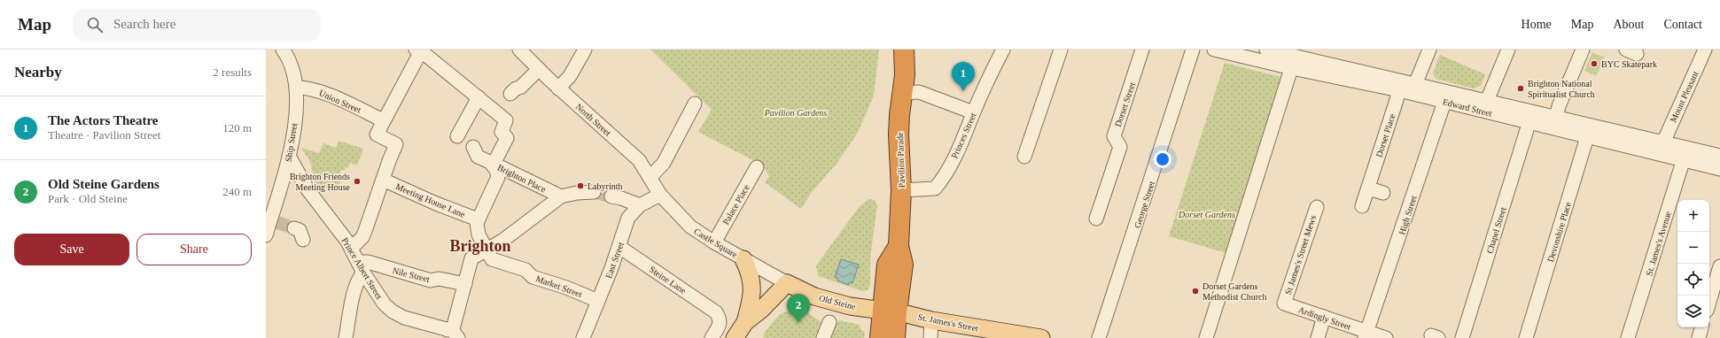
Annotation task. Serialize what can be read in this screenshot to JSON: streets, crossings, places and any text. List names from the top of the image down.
{
  "streets": {
    "highway": ["Pavilion Parade"],
    "main road": ["Castle Square", "Old Steine", "St. James's Street"],
    "street": [
      "Mount Pleasant",
      "Union Street",
      "Dorset Street",
      "Edward Street",
      "North Street",
      "Princes Street",
      "Dorset Place",
      "Ship Street",
      "Brighton Place",
      "Meeting House Lane",
      "Palace Place",
      "George Street",
      "High Street",
      "Chapel Street",
      "Devonshire Place",
      "St. James's Avenue",
      "St James's Street Mews",
      "East Street",
      "Prince Albert Street",
      "Nile Street",
      "Steine Lane",
      "Market Street",
      "Ardingly Street"
    ]
  },
  "crossings": [
    ["Mount Pleasant", "Edward Street"],
    ["Union Street", "Ship Street"],
    ["Edward Street", "Dorset Place"],
    ["Edward Street", "High Street"],
    ["Edward Street", "Chapel Street"],
    ["Edward Street", "Devonshire Place"],
    ["Edward Street", "St. James's Avenue"],
    ["North Street", "Castle Square"],
    ["North Street", "East Street"],
    ["Princes Street", "Pavilion Parade"],
    ["Ship Street", "Prince Albert Street"],
    ["Pavilion Parade", "Old Steine"],
    ["Pavilion Parade", "St. James's Street"],
    ["Brighton Place", "Meeting House Lane"],
    ["Palace Place", "Castle Square"],
    ["High Street", "Ardingly Street"],
    ["Castle Square", "East Street"],
    ["Castle Square", "Old Steine"],
    ["St James's Street Mews", "Ardingly Street"],
    ["East Street", "Steine Lane"],
    ["East Street", "Market Street"],
    ["Prince Albert Street", "Nile Street"],
    ["Old Steine", "St. James's Street"]
  ],
  "districts": ["Brighton"],
  "parks": ["Pavilion Gardens", "Dorset Gardens"],
  "places": [
    "BYC Skatepark",
    "Brighton National Spiritualist Church",
    "Brighton Friends Meeting House",
    "Labyrinth",
    "Dorset Gardens Methodist Church"
  ],
  "page": {
    "header": "Map",
    "search": "Search here",
    "nav": [
      "Home",
      "Map",
      "About",
      "Contact"
    ],
    "heading": ["Nearby", "2 results"],
    "pins": ["1", "2"],
    "list": [
      {
        "mark": "1",
        "name": "The Actors Theatre",
        "note": "Theatre · Pavilion Street",
        "value": "120 m"
      },
      {
        "mark": "2",
        "name": "Old Steine Gardens",
        "note": "Park · Old Steine",
        "value": "240 m"
      }
    ],
    "map_buttons": ["+", "−"],
    "buttons": ["Save", "Share"]
  }
}
